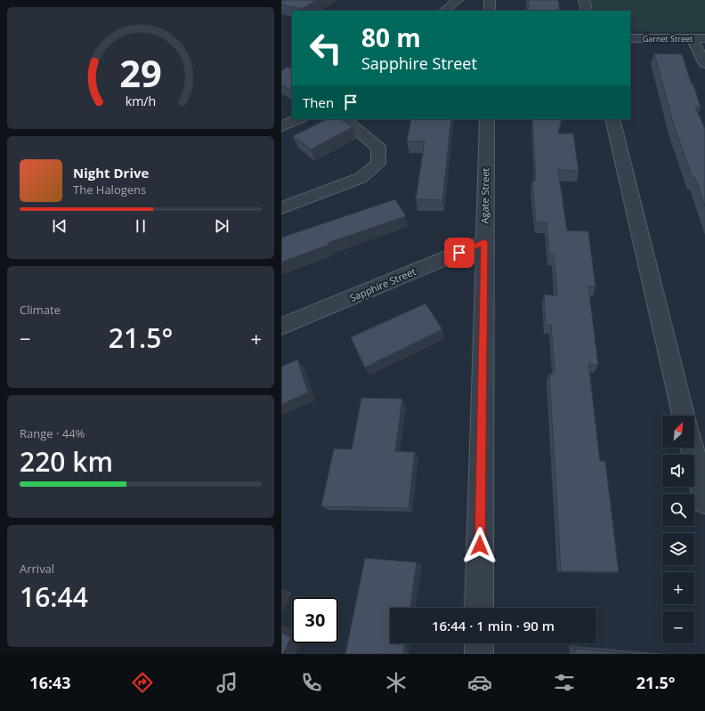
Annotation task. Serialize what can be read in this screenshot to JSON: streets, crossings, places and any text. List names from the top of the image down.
{
  "streets": {
    "street": ["Garnet Street", "Agate Street", "Sapphire Street"]
  },
  "crossings": [
    ["Agate Street", "Sapphire Street"]
  ],
  "north": "top right",
  "page": {
    "turn": ["80 m", "Sapphire Street"],
    "then": "Then",
    "song": ["Night Drive", "The Halogens"],
    "tile": [
      "Climate",
      ["Range · 44%", "220 km"],
      ["Arrival", "16:44"]
    ],
    "heat": ["−", "21.5°", "+"],
    "map_buttons": ["+", "−"],
    "limit": "30",
    "trip": "16:44 · 1 min · 90 m",
    "tabs": ["16:43", "21.5°"],
    "gauge": ["29", "km/h"]
  }
}
